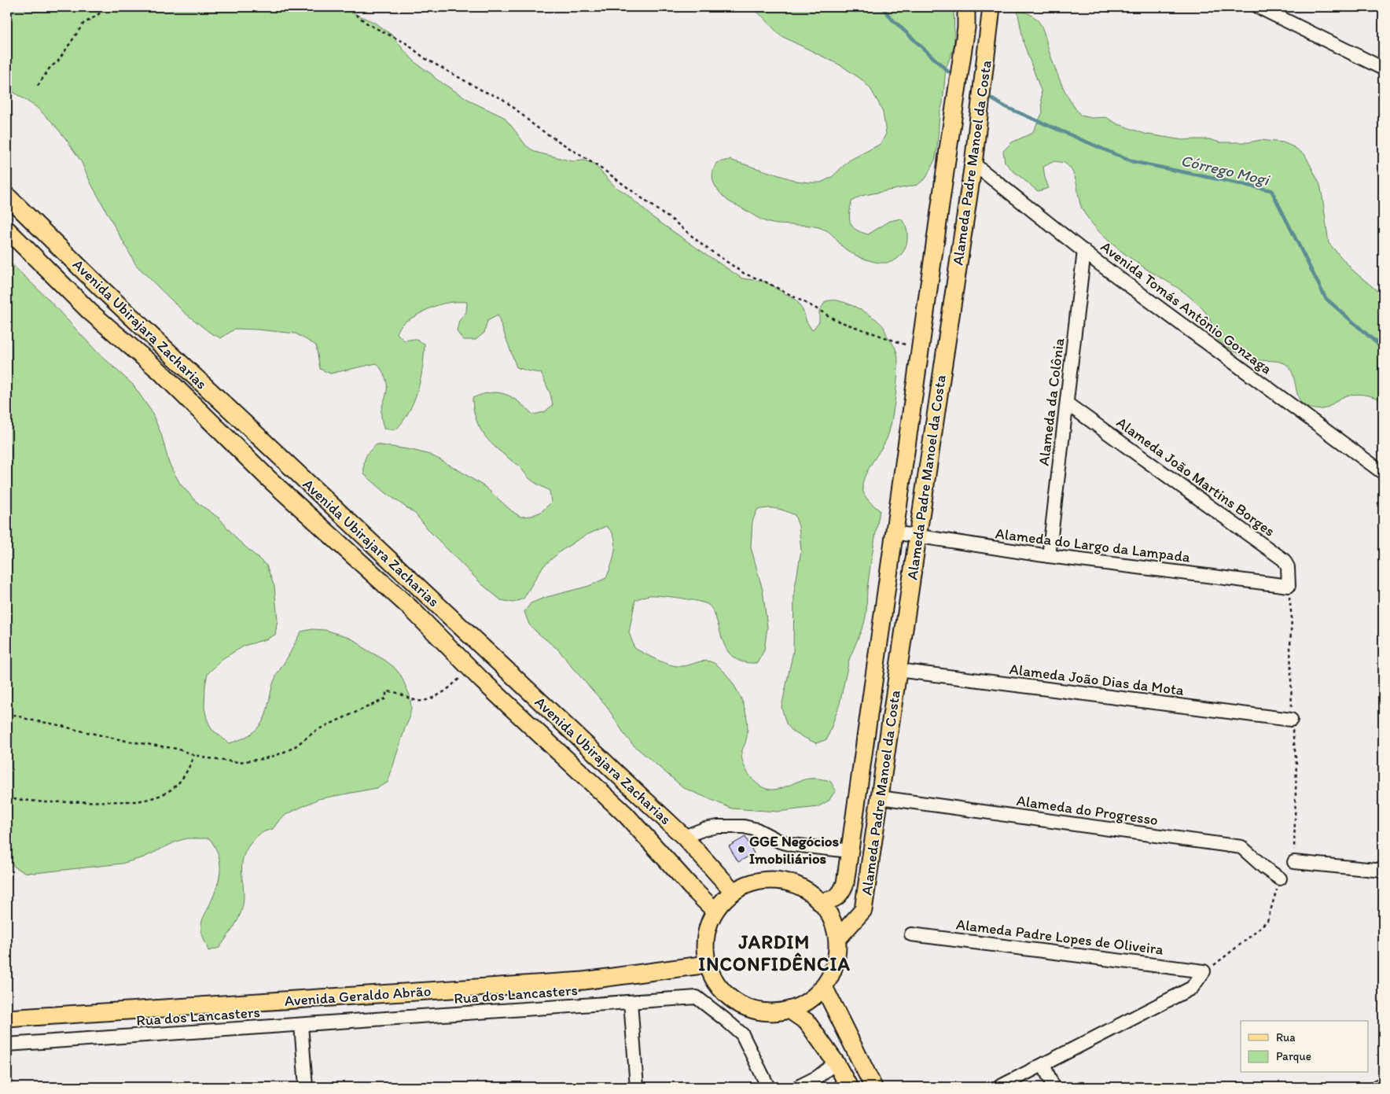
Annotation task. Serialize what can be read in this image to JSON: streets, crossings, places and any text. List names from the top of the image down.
{
  "streets": {
    "main road": ["Alameda Padre Manoel da Costa", "Avenida Ubirajara Zacharias", "Avenida Geraldo Abrão"],
    "street": [
      "Avenida Tomás Antônio Gonzaga",
      "Alameda da Colônia",
      "Alameda João Martins Borges",
      "Alameda do Largo da Lampada",
      "Alameda João Dias da Mota",
      "Alameda do Progresso",
      "Alameda Padre Lopes de Oliveira",
      "Rua dos Lancasters"
    ]
  },
  "crossings": [
    ["Alameda Padre Manoel da Costa", "Avenida Tomás Antônio Gonzaga"],
    ["Alameda Padre Manoel da Costa", "Avenida Ubirajara Zacharias"],
    ["Alameda Padre Manoel da Costa", "Alameda do Largo da Lampada"],
    ["Alameda Padre Manoel da Costa", "Alameda João Dias da Mota"],
    ["Alameda Padre Manoel da Costa", "Alameda do Progresso"],
    ["Alameda Padre Manoel da Costa", "Avenida Geraldo Abrão"],
    ["Avenida Tomás Antônio Gonzaga", "Alameda da Colônia"],
    ["Avenida Ubirajara Zacharias", "Avenida Geraldo Abrão"],
    ["Alameda da Colônia", "Alameda João Martins Borges"],
    ["Alameda da Colônia", "Alameda do Largo da Lampada"],
    ["Alameda João Martins Borges", "Alameda do Largo da Lampada"]
  ],
  "districts": ["JARDIM INCONFIDÊNCIA"],
  "water": ["Córrego Mogi"],
  "places": ["GGE Negócios Imobiliários"],
  "legend": ["Rua", "Parque"]
}
